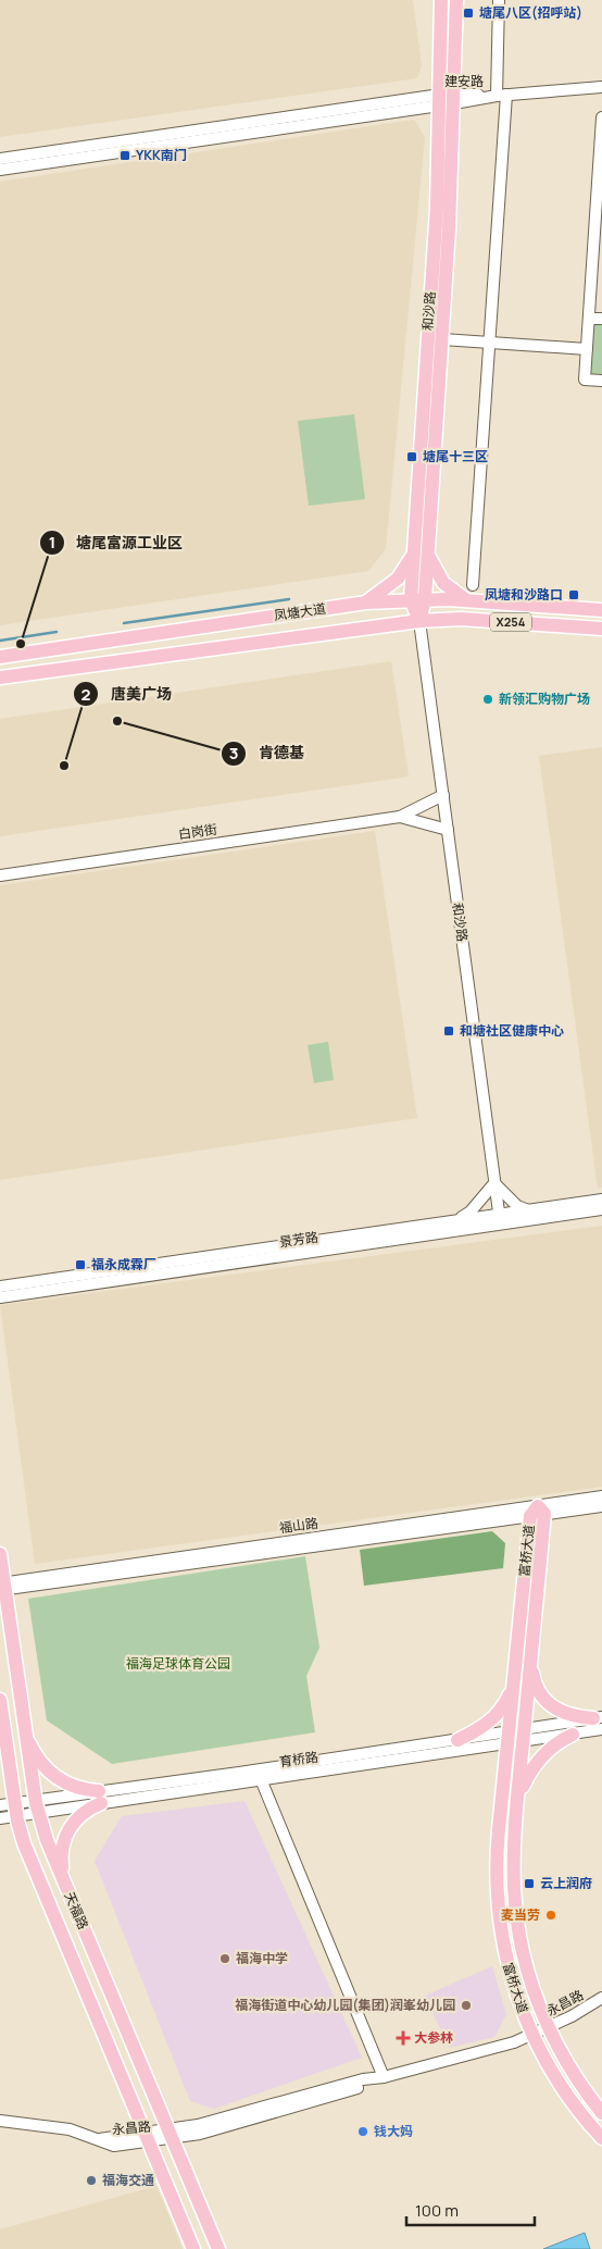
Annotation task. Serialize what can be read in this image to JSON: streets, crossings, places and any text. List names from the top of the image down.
{
  "streets": {
    "main road": [
      "和沙路",
      "凤塘大道",
      "X254",
      "富桥大道",
      "天福路"
    ],
    "street": [
      "建安路",
      "白岗街",
      "景芳路",
      "福山路",
      "育桥路",
      "永昌路"
    ]
  },
  "crossings": [
    ["建安路", "和沙路"],
    ["和沙路", "凤塘大道"],
    ["和沙路", "X254"],
    ["和沙路", "景芳路"],
    ["凤塘大道", "X254"],
    ["福山路", "富桥大道"],
    ["福山路", "天福路"],
    ["富桥大道", "育桥路"],
    ["富桥大道", "永昌路"],
    ["育桥路", "天福路"],
    ["天福路", "永昌路"]
  ],
  "parks": ["福海足球体育公园"],
  "places": {
    "transit": [
      "塘尾八区(招呼站)",
      "YKK南门",
      "塘尾十三区",
      "凤塘和沙路口",
      "和塘社区健康中心",
      "福永成霖厂",
      "云上润府"
    ],
    "other": [
      "塘尾富源工业区",
      "新领汇购物广场",
      "肯德基",
      "唐美广场",
      "麦当劳",
      "福海中学",
      "福海街道中心幼儿园(集团)润峯幼儿园",
      "钱大妈",
      "福海交通"
    ],
    "health": ["大参林"]
  },
  "scale_bar": "100 m"
}
